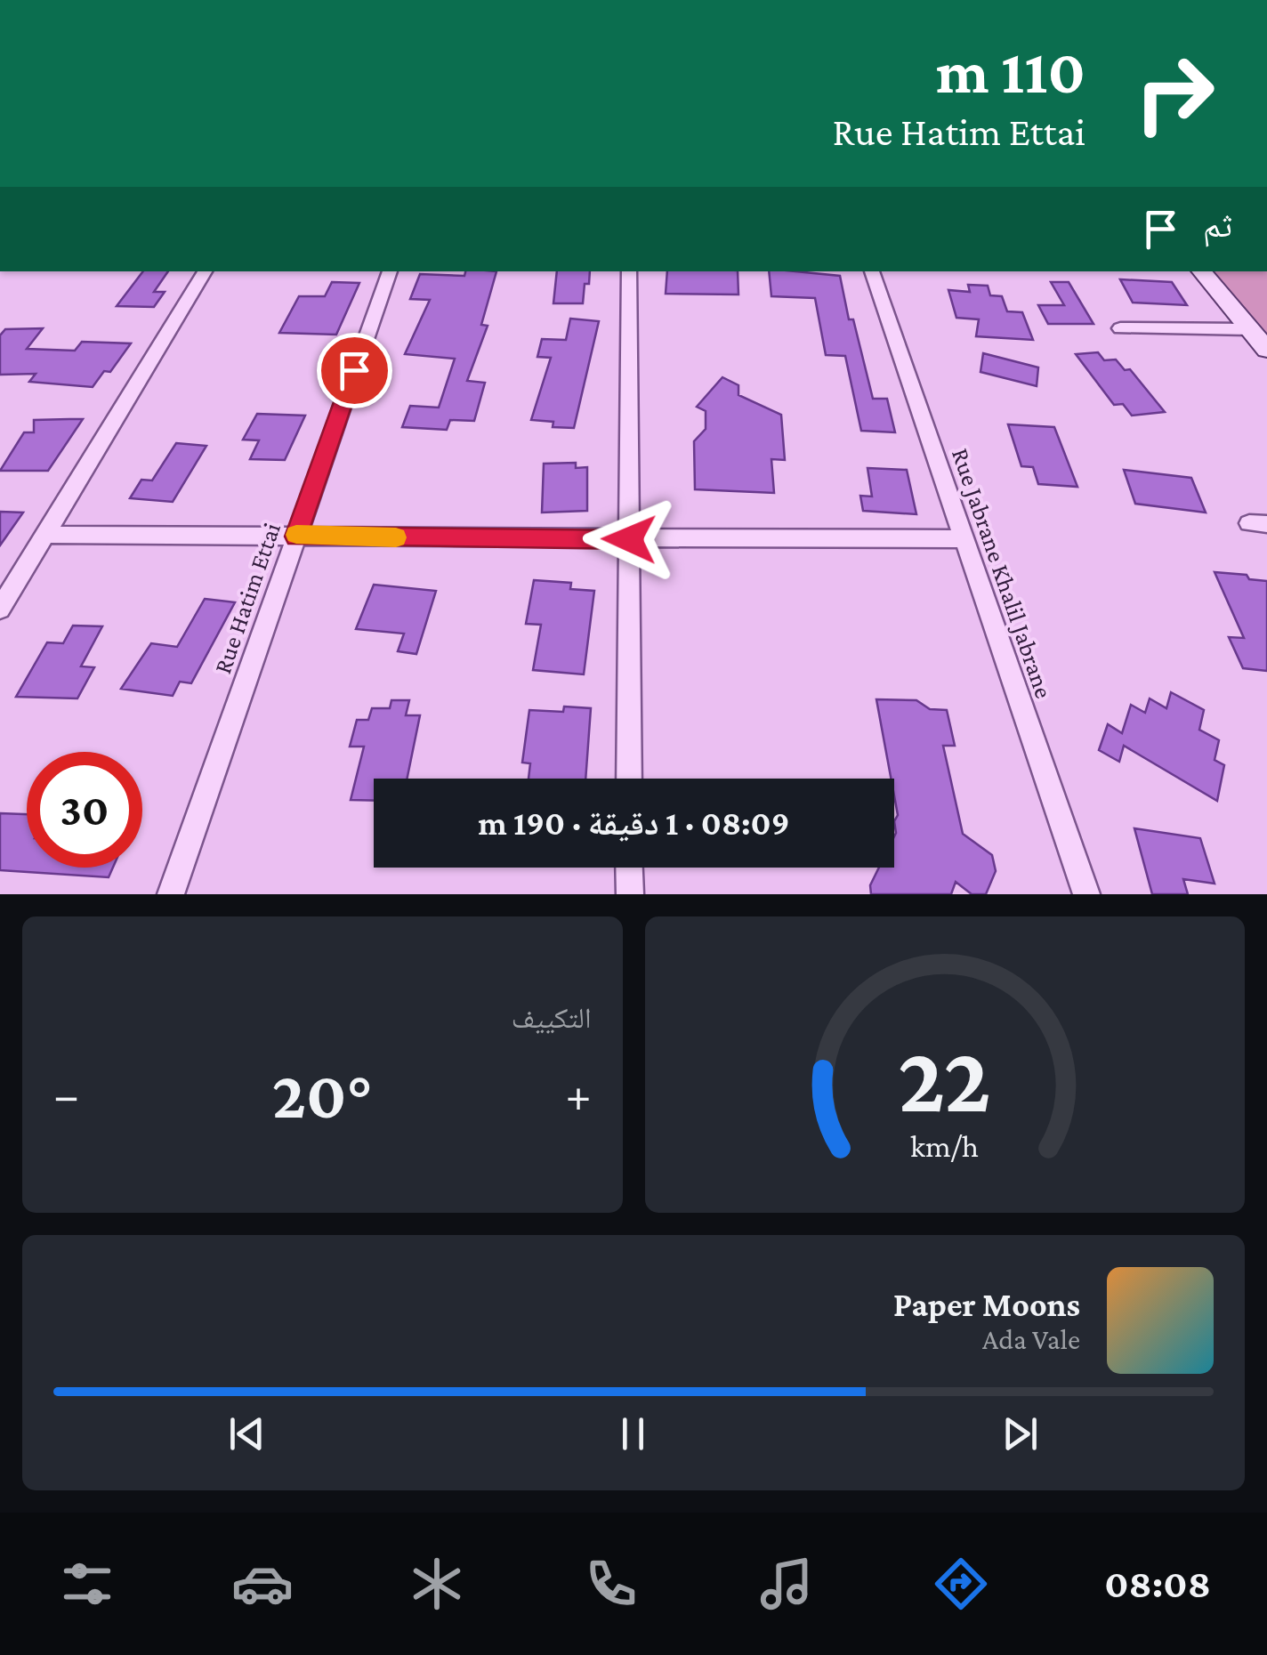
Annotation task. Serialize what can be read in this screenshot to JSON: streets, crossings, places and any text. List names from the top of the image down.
{
  "streets": {
    "street": ["Rue Jabrane Khalil Jabrane", "Rue Hatim Ettai"]
  },
  "page": {
    "turn": ["110 m", "Rue Hatim Ettai"],
    "then": "ثم",
    "limit": "30",
    "trip": "08:09 · 1 دقيقة · 190 m",
    "tile": "التكييف",
    "heat": ["−", "20°", "+"],
    "song": ["Paper Moons", "Ada Vale"],
    "tabs": "08:08",
    "gauge": ["22", "km/h"]
  }
}
